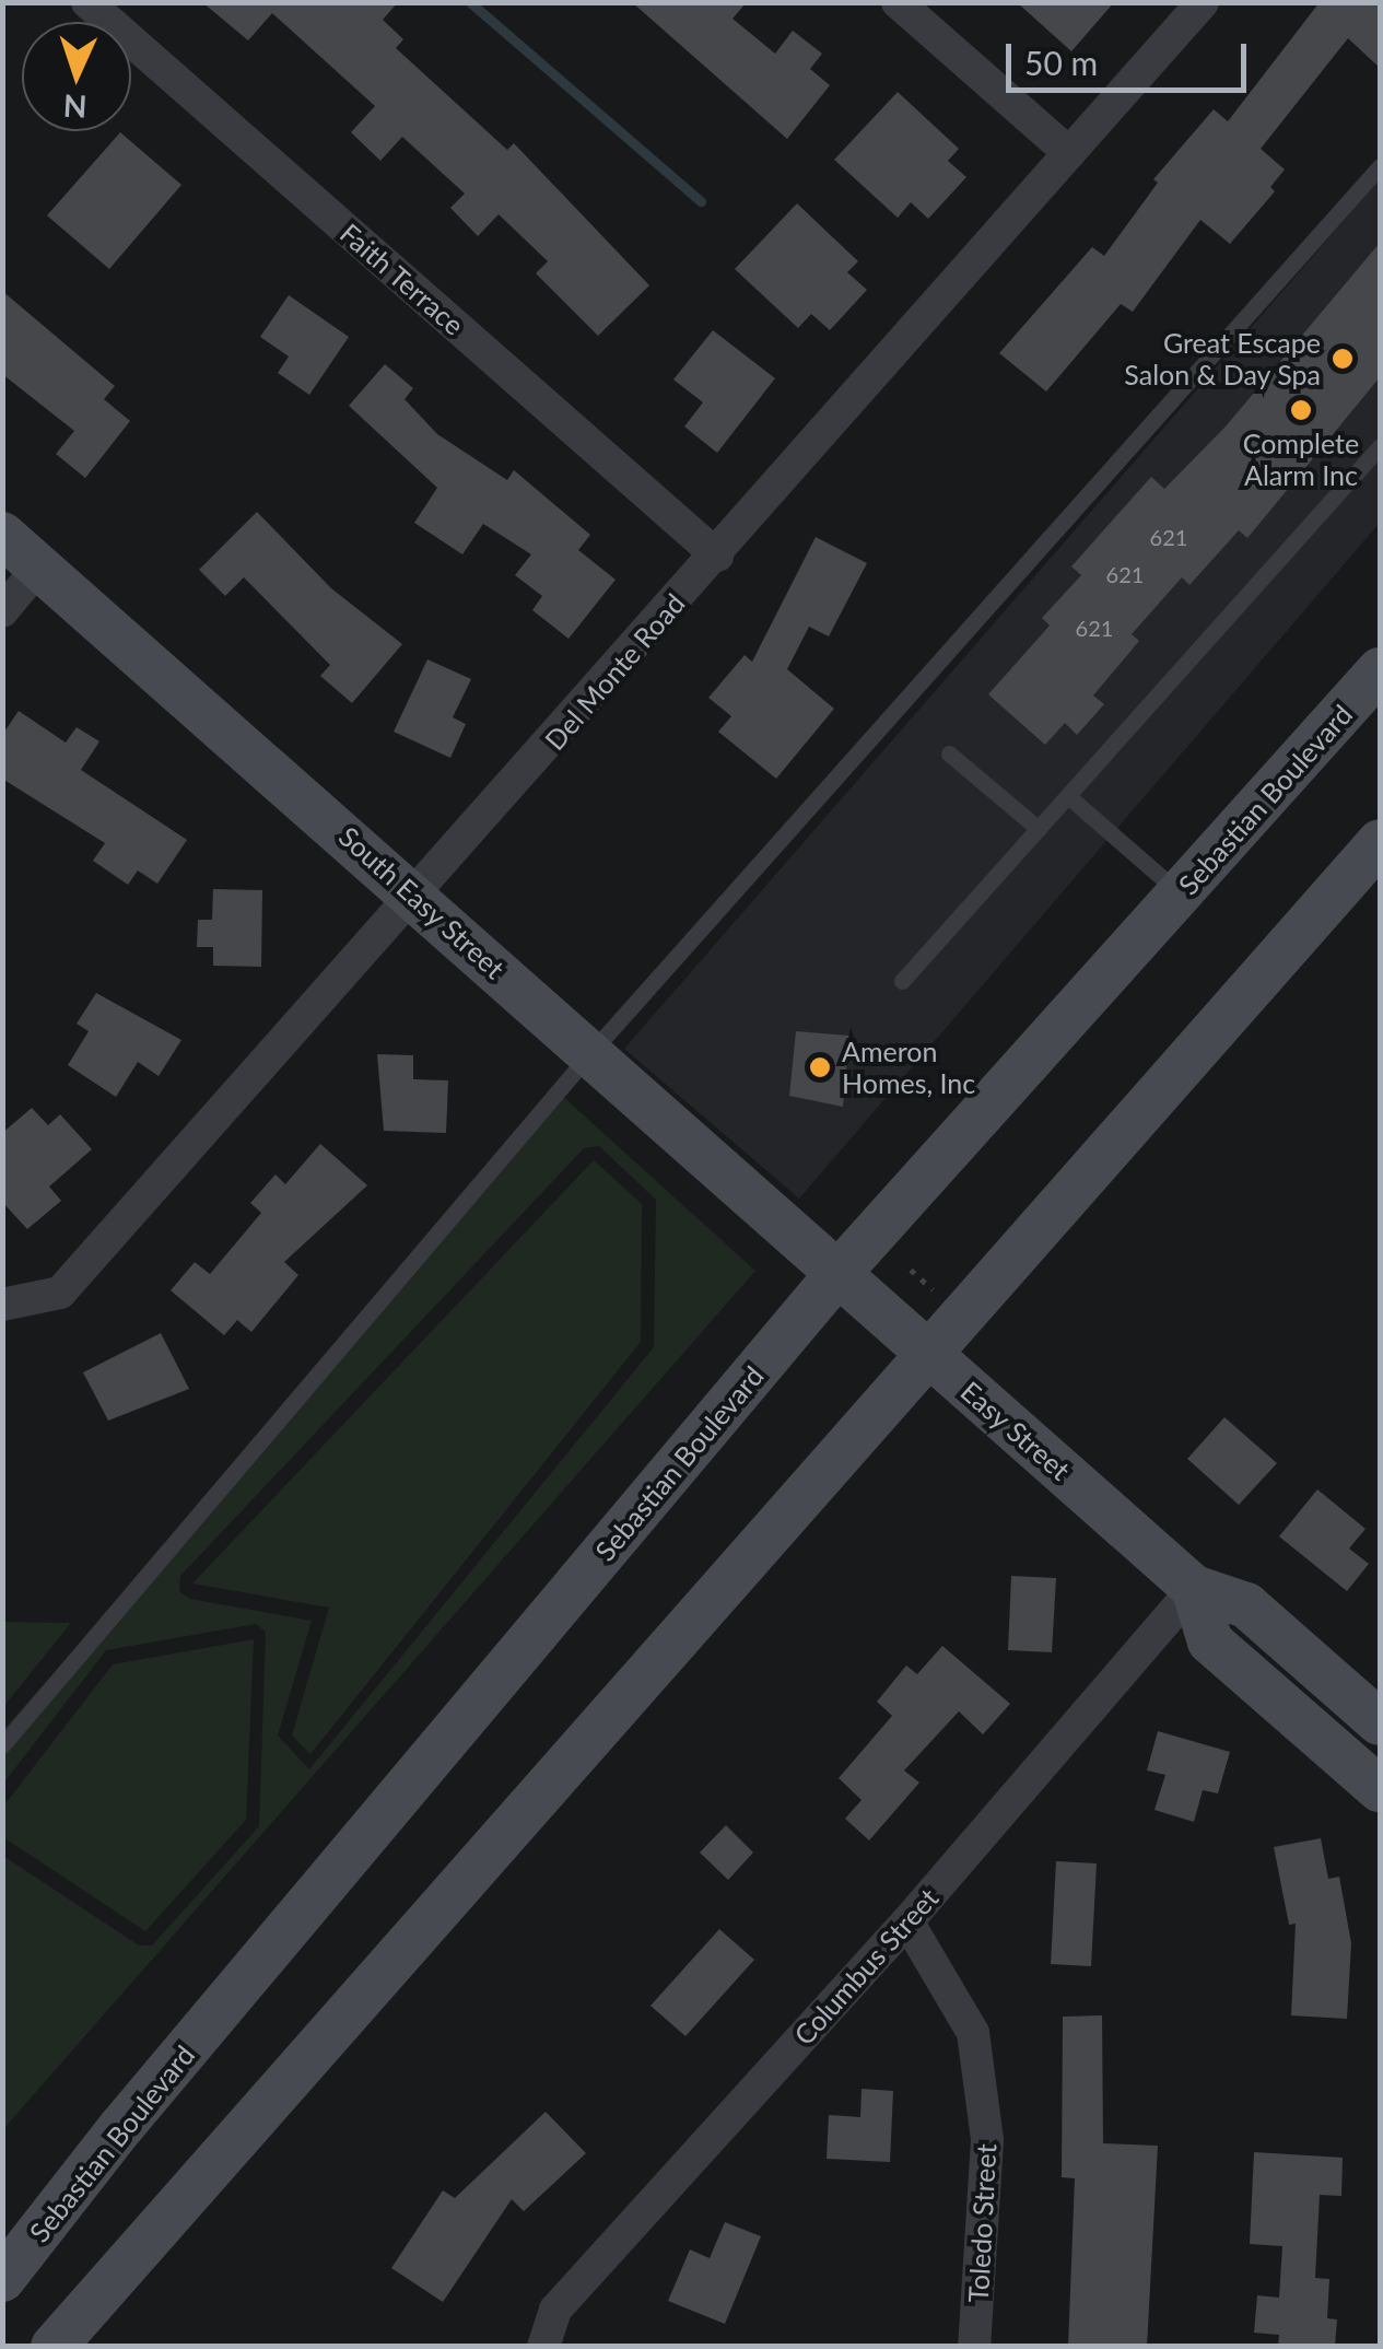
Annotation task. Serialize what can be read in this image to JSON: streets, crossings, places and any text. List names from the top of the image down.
{
  "streets": {
    "main road": ["Sebastian Boulevard", "South Easy Street", "Easy Street"],
    "street": [
      "Faith Terrace",
      "Del Monte Road",
      "Columbus Street",
      "Toledo Street"
    ]
  },
  "crossings": [
    ["Faith Terrace", "Del Monte Road"],
    ["Del Monte Road", "South Easy Street"],
    ["Sebastian Boulevard", "South Easy Street"],
    ["Sebastian Boulevard", "Easy Street"],
    ["South Easy Street", "Easy Street"],
    ["Easy Street", "Columbus Street"],
    ["Columbus Street", "Toledo Street"]
  ],
  "places": ["Great Escape Salon & Day Spa", "Complete Alarm Inc", "Ameron Homes, Inc"],
  "house_numbers": ["621", "621", "621"],
  "scale_bar": "50 m",
  "north": "bottom"
}
